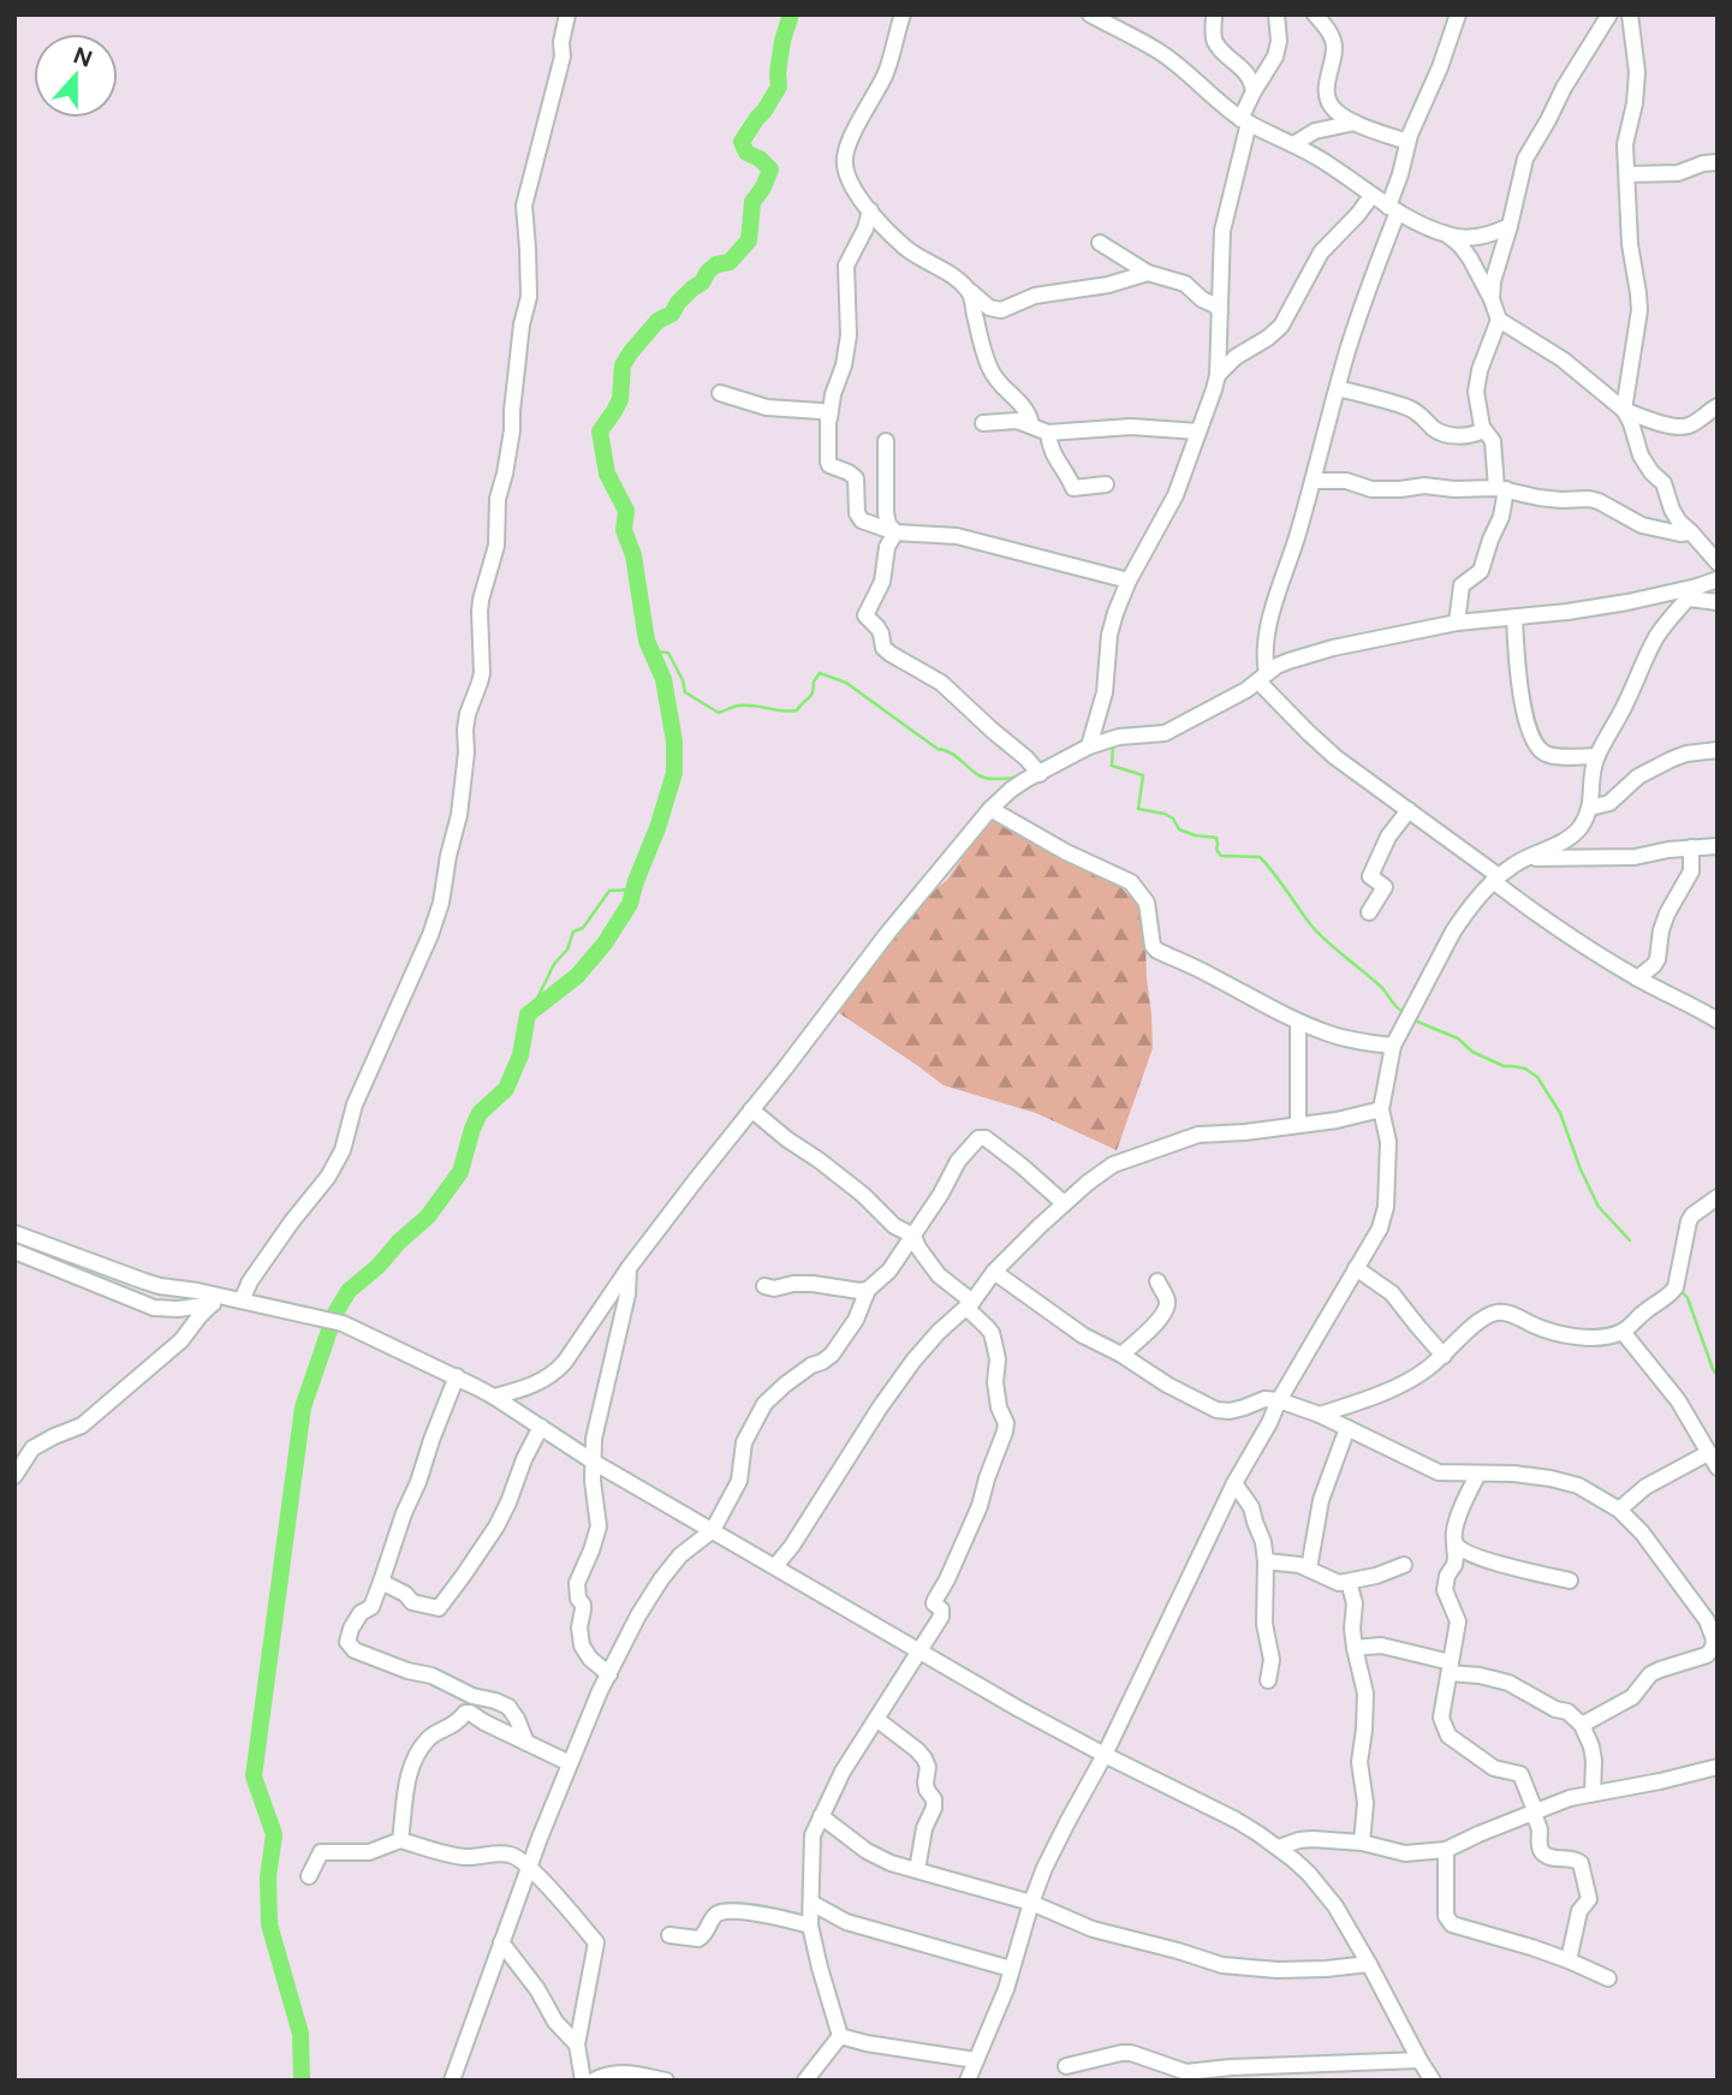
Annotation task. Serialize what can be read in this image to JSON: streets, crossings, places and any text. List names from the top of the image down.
{
  "north": "top"
}
